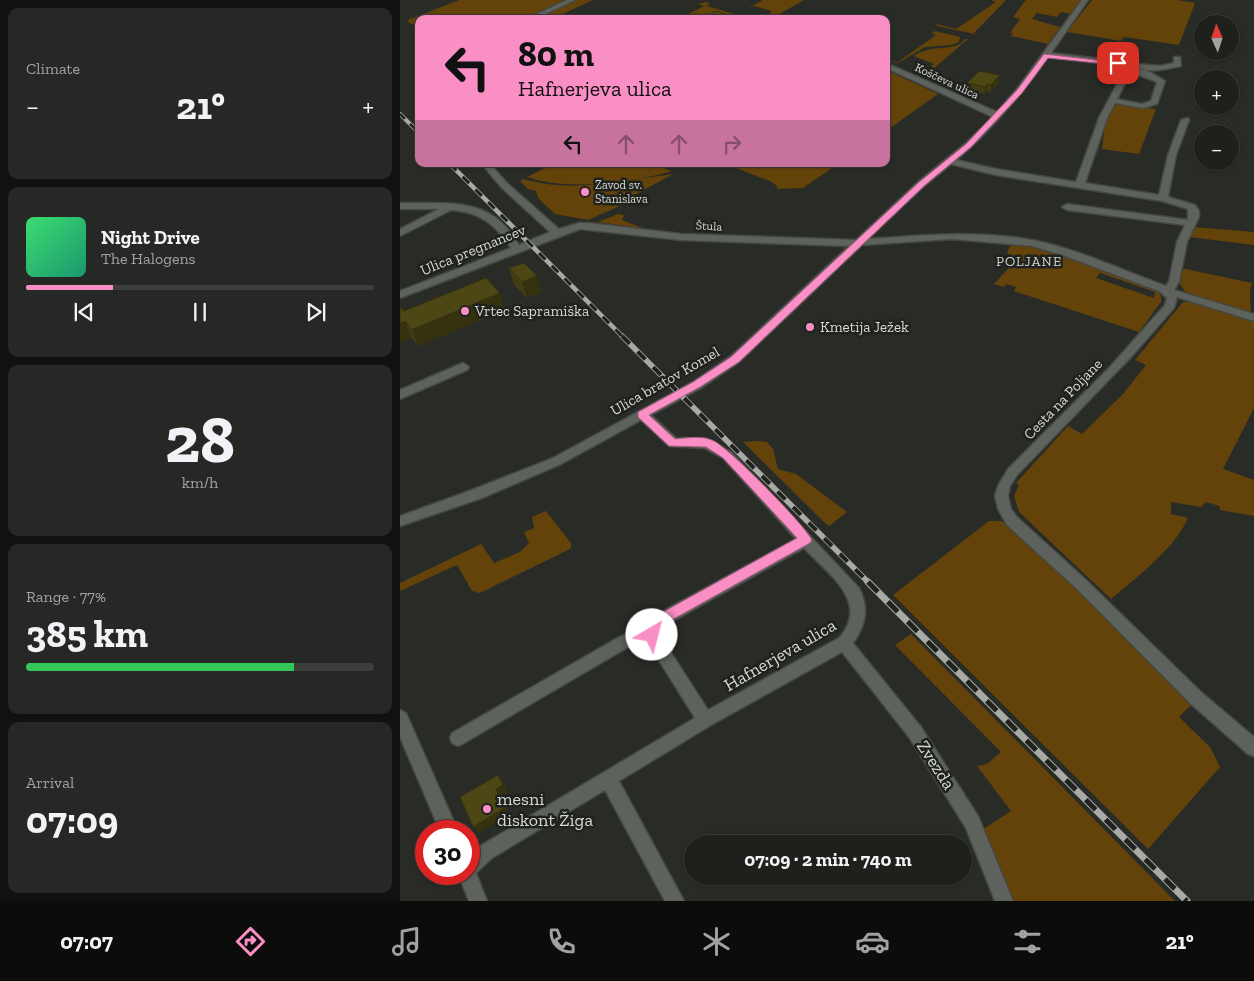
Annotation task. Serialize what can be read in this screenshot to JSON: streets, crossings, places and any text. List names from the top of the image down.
{
  "streets": {
    "street": [
      "Koščeva ulica",
      "Štula",
      "Ulica pregnancev",
      "Ulica bratov Komel",
      "Cesta na Poljane",
      "Hafnerjeva ulica",
      "Zvezda"
    ]
  },
  "crossings": [
    ["Koščeva ulica", "Ulica bratov Komel"],
    ["Štula", "Ulica pregnancev"],
    ["Štula", "Ulica bratov Komel"],
    ["Ulica bratov Komel", "Hafnerjeva ulica"],
    ["Hafnerjeva ulica", "Zvezda"]
  ],
  "districts": ["POLJANE"],
  "places": [
    "Zavod sv. Stanislava",
    "Vrtec Sapramiška",
    "Kmetija Ježek",
    "mesni diskont Žiga"
  ],
  "north": "top",
  "page": {
    "tile": [
      "Climate",
      ["28", "km/h"],
      ["Range · 77%", "385 km"],
      ["Arrival", "07:09"]
    ],
    "map_buttons": ["+", "−"],
    "turn": ["80 m", "Hafnerjeva ulica"],
    "heat": ["−", "21°", "+"],
    "song": ["Night Drive", "The Halogens"],
    "limit": "30",
    "trip": "07:09 · 2 min · 740 m",
    "tabs": ["07:07", "21°"]
  }
}
